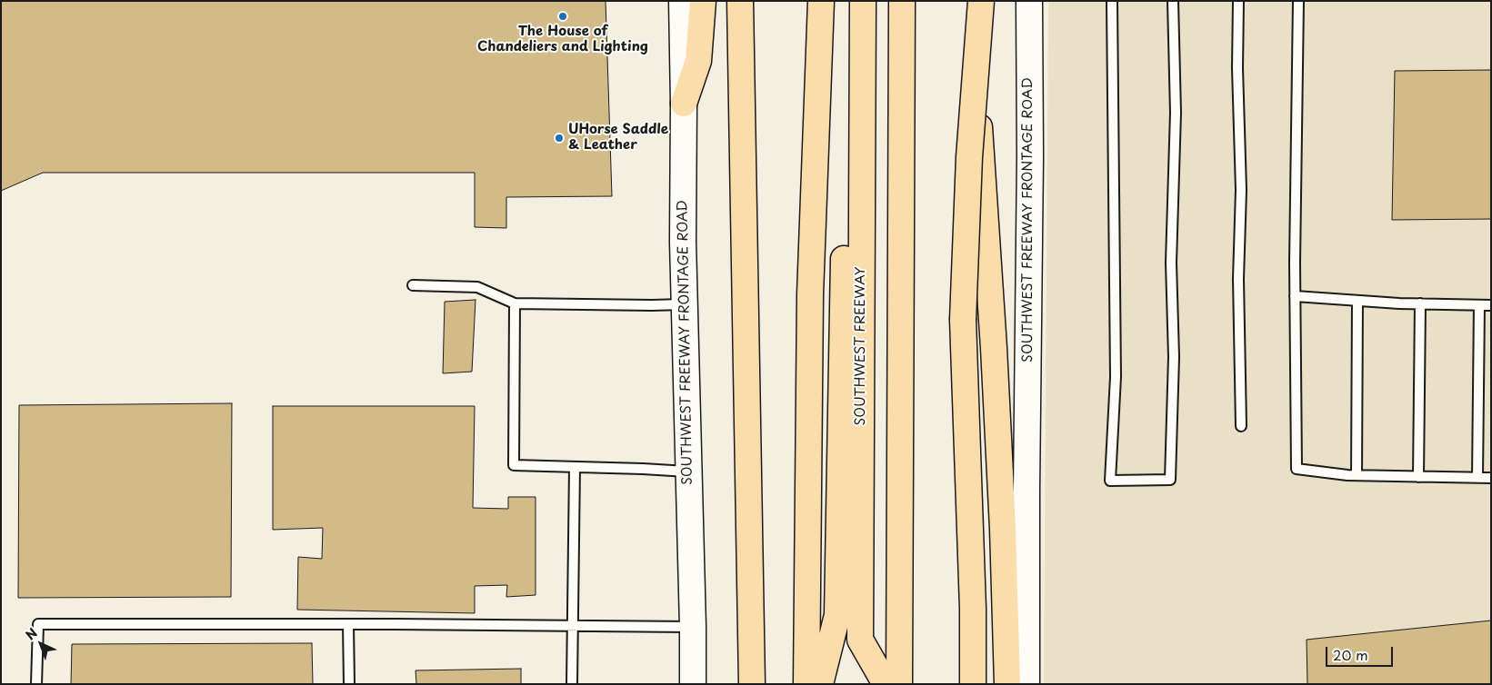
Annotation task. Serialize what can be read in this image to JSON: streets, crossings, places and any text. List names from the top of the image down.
{
  "streets": {
    "highway": ["SOUTHWEST FREEWAY"],
    "main road": ["SOUTHWEST FREEWAY FRONTAGE ROAD"]
  },
  "places": ["The House of Chandeliers and Lighting", "UHorse Saddle & Leather"],
  "scale_bar": "20 m",
  "north": "top left"
}
